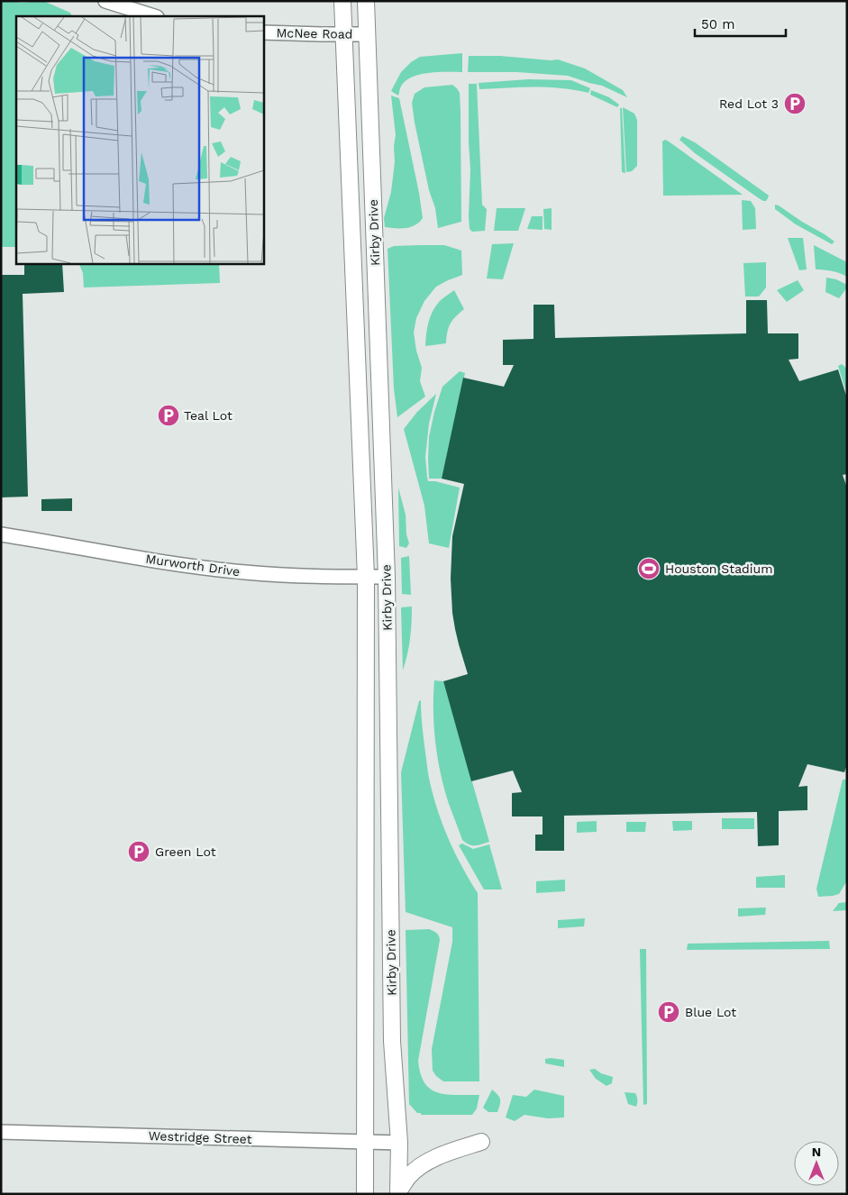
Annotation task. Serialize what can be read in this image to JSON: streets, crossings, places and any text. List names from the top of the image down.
{
  "streets": {
    "main road": ["Kirby Drive"],
    "street": ["McNee Road", "Murworth Drive", "Westridge Street"]
  },
  "crossings": [
    ["McNee Road", "Kirby Drive"],
    ["Kirby Drive", "Murworth Drive"],
    ["Kirby Drive", "Westridge Street"]
  ],
  "places": {
    "parking": [
      "Red Lot 3",
      "Teal Lot",
      "Green Lot",
      "Blue Lot"
    ],
    "sports": ["Houston Stadium"]
  },
  "scale_bar": "50 m",
  "north": "top"
}
